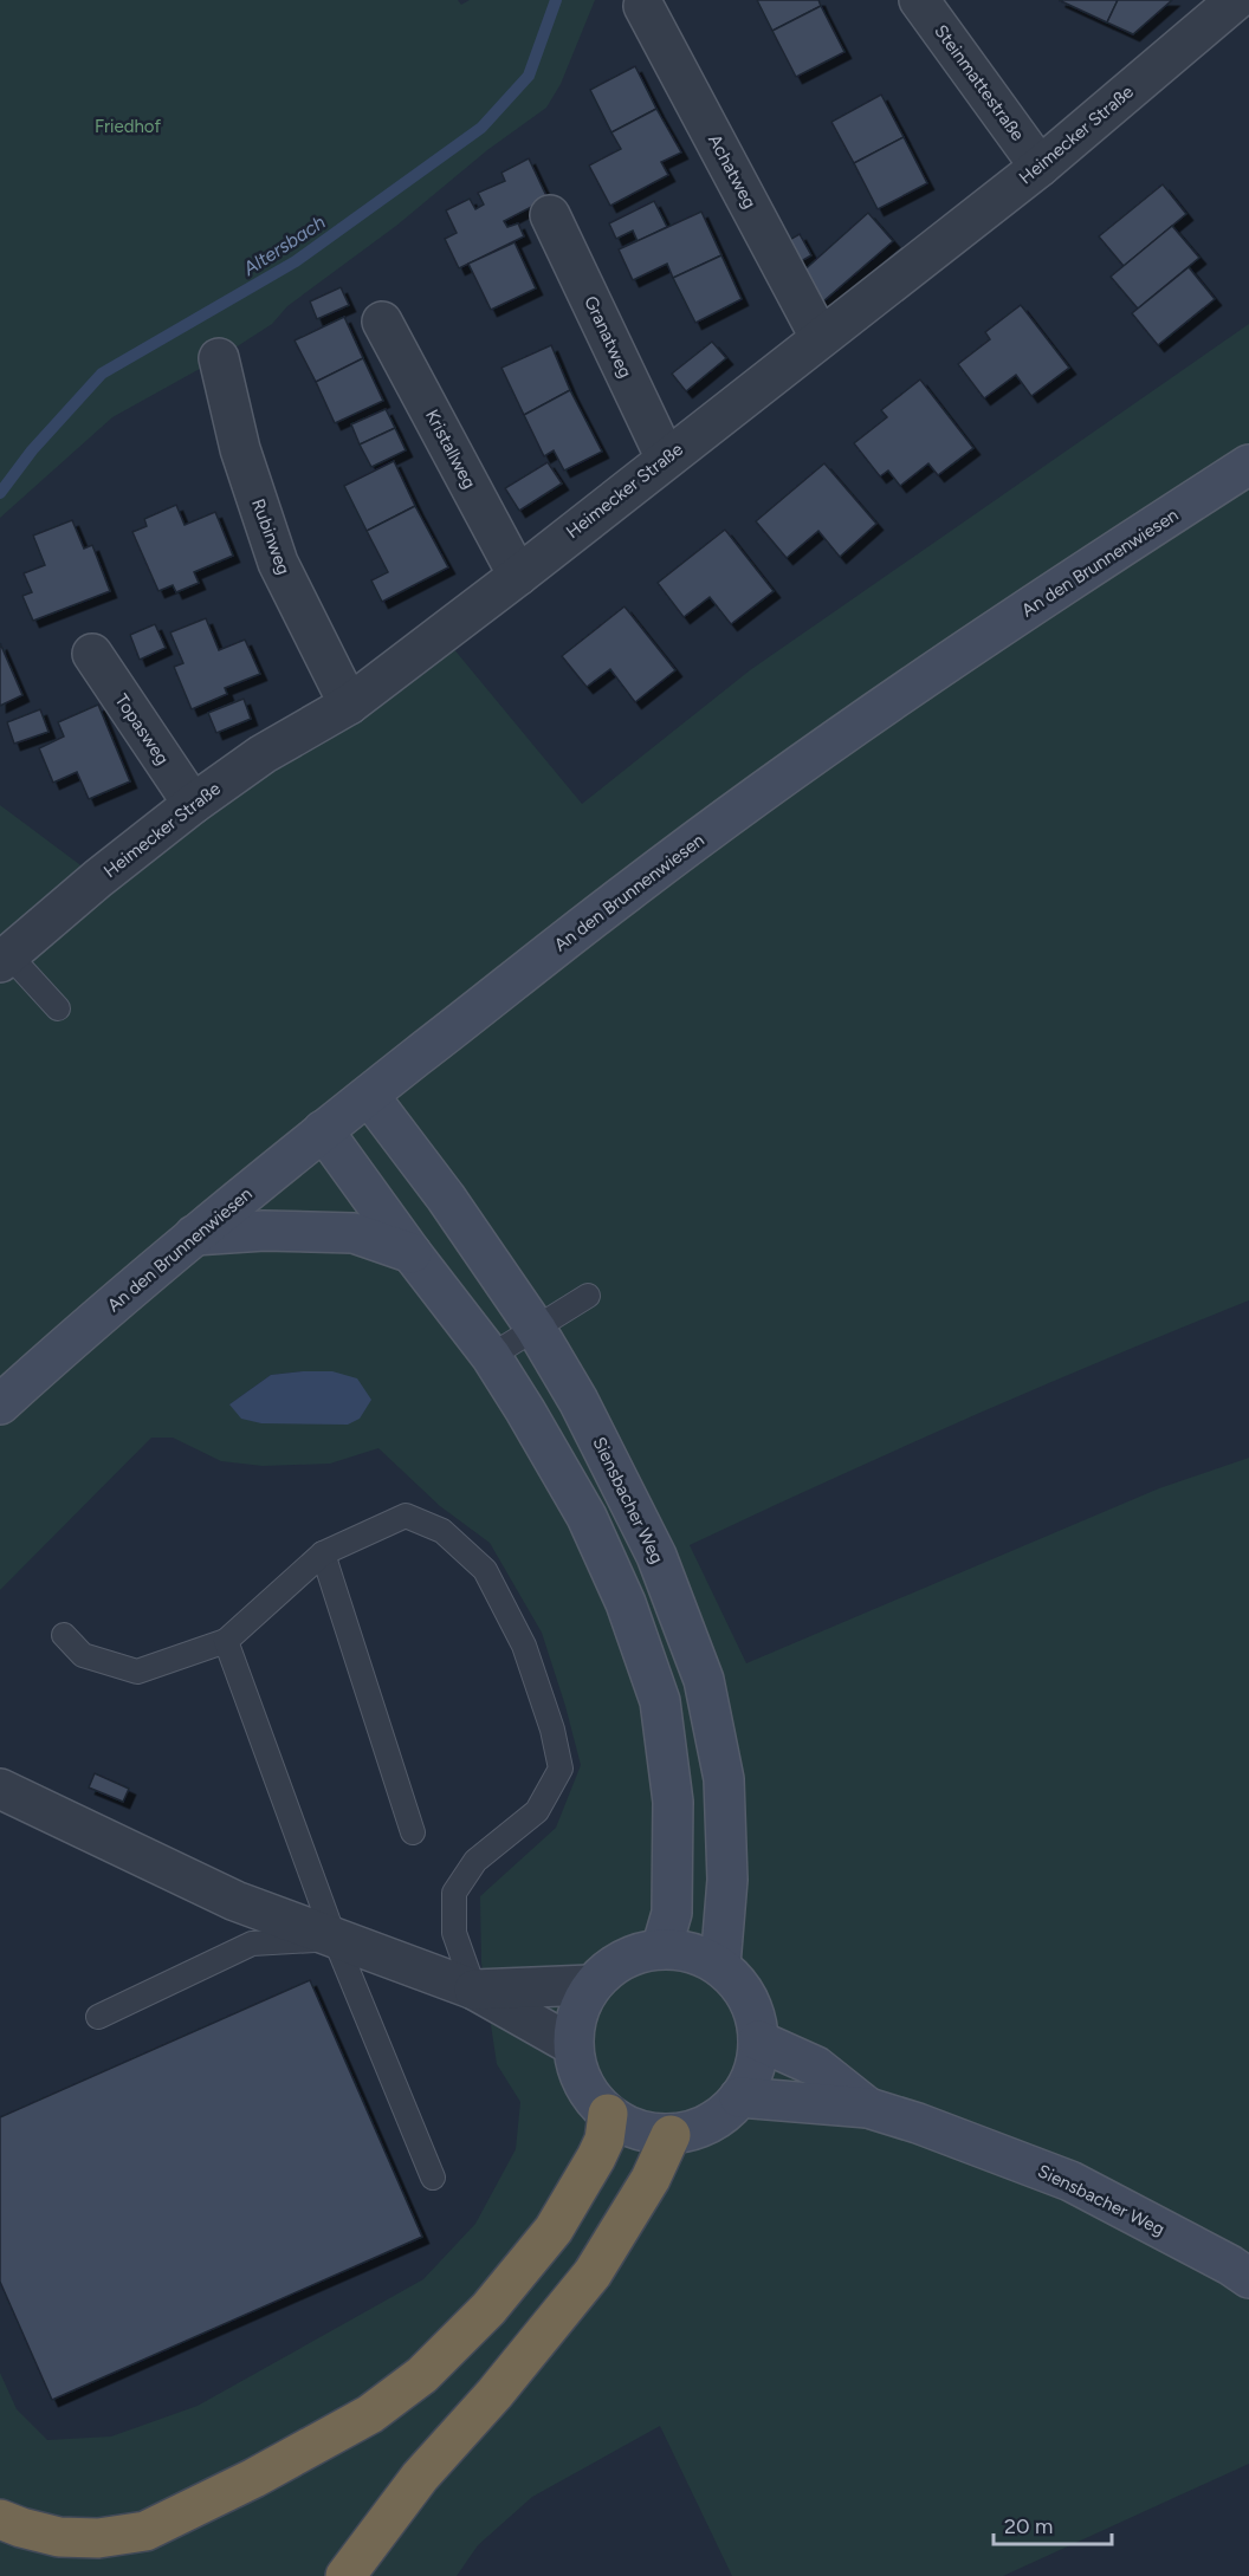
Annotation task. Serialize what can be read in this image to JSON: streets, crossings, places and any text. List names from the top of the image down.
{
  "streets": {
    "street": [
      "Steinmattestraße",
      "Heimecker Straße",
      "Achatweg",
      "Granatweg",
      "Kristallweg",
      "Rubinweg",
      "An den Brunnenwiesen",
      "Topasweg",
      "Siensbacher Weg"
    ]
  },
  "crossings": [
    ["Steinmattestraße", "Heimecker Straße"],
    ["Heimecker Straße", "Achatweg"],
    ["Heimecker Straße", "Granatweg"],
    ["Heimecker Straße", "Kristallweg"],
    ["Heimecker Straße", "Rubinweg"],
    ["Heimecker Straße", "Topasweg"],
    ["An den Brunnenwiesen", "Siensbacher Weg"]
  ],
  "water": ["Altersbach"],
  "parks": ["Friedhof"],
  "scale_bar": "20 m"
}
